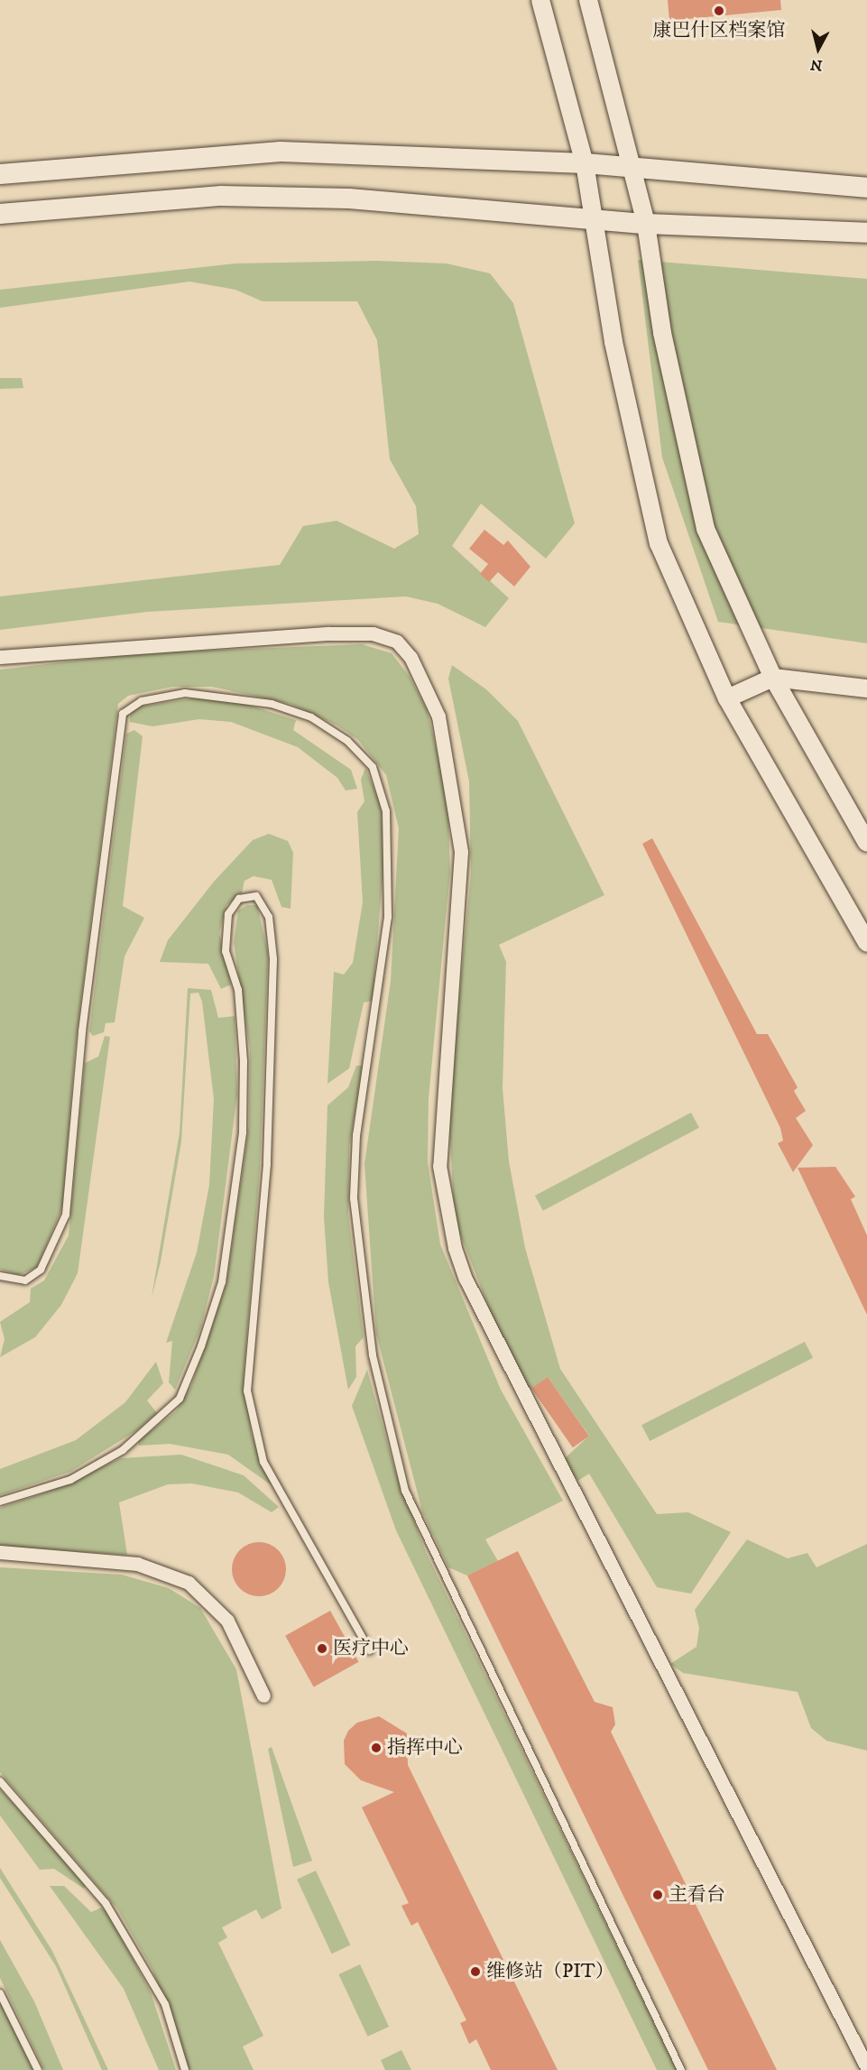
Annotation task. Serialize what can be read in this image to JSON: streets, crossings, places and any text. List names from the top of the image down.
{
  "places": [
    "康巴什区档案馆",
    "医疗中心",
    "指挥中心",
    "主看台",
    "维修站（PIT）"
  ],
  "north": "bottom"
}
